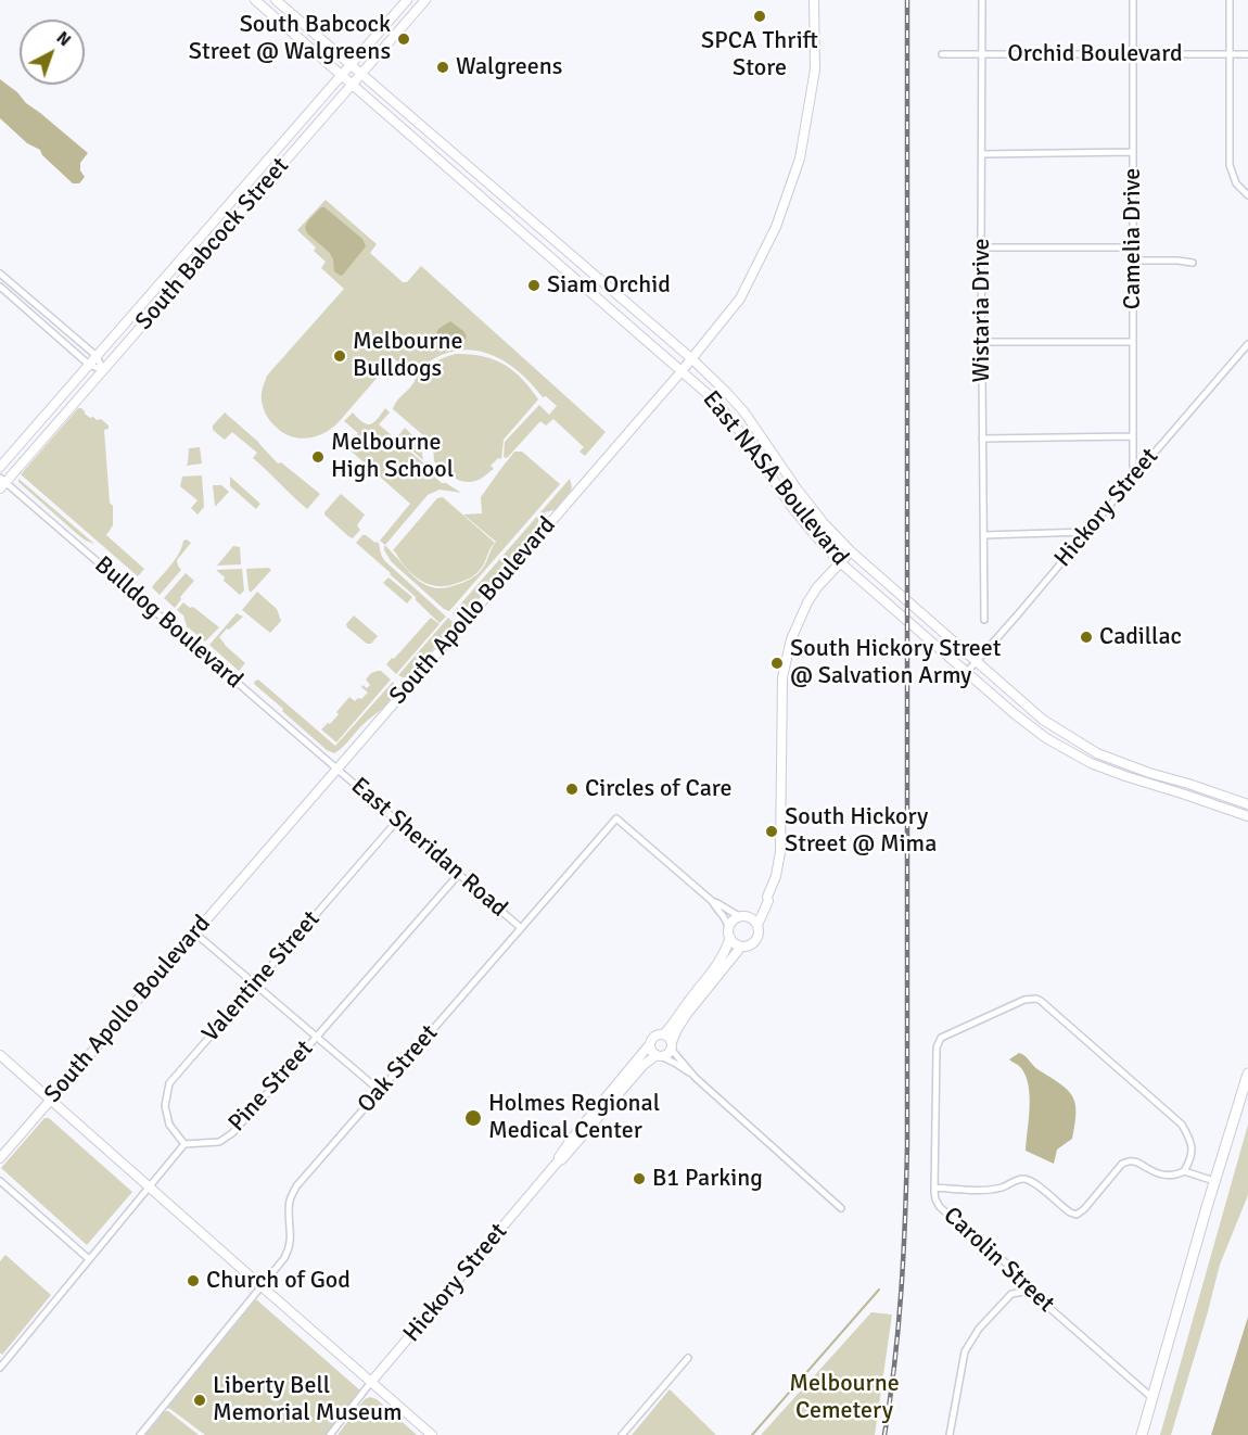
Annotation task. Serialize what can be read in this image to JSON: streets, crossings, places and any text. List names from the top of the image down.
{
  "streets": {
    "main road": [
      "South Babcock Street",
      "East NASA Boulevard",
      "Hickory Street",
      "South Apollo Boulevard"
    ],
    "street": [
      "Orchid Boulevard",
      "Camelia Drive",
      "Wistaria Drive",
      "Bulldog Boulevard",
      "East Sheridan Road",
      "Valentine Street",
      "Oak Street",
      "Pine Street",
      "Carolin Street"
    ]
  },
  "crossings": [
    ["Orchid Boulevard", "Camelia Drive"],
    ["Orchid Boulevard", "Wistaria Drive"],
    ["Camelia Drive", "Hickory Street"],
    ["South Babcock Street", "East NASA Boulevard"],
    ["South Babcock Street", "Bulldog Boulevard"],
    ["East NASA Boulevard", "Hickory Street"],
    ["East NASA Boulevard", "South Apollo Boulevard"],
    ["South Apollo Boulevard", "Bulldog Boulevard"],
    ["South Apollo Boulevard", "East Sheridan Road"],
    ["Bulldog Boulevard", "East Sheridan Road"],
    ["East Sheridan Road", "Valentine Street"],
    ["East Sheridan Road", "Oak Street"],
    ["East Sheridan Road", "Pine Street"],
    ["Valentine Street", "Pine Street"]
  ],
  "parks": ["Melbourne Cemetery"],
  "places": [
    "SPCA Thrift Store",
    "South Babcock Street @ Walgreens",
    "Walgreens",
    "Siam Orchid",
    "Melbourne Bulldogs",
    "Melbourne High School",
    "Cadillac",
    "South Hickory Street @ Salvation Army",
    "Circles of Care",
    "South Hickory Street @ Mima",
    "Holmes Regional Medical Center",
    "B1 Parking",
    "Church of God",
    "Liberty Bell Memorial Museum"
  ],
  "north": "top right"
}
